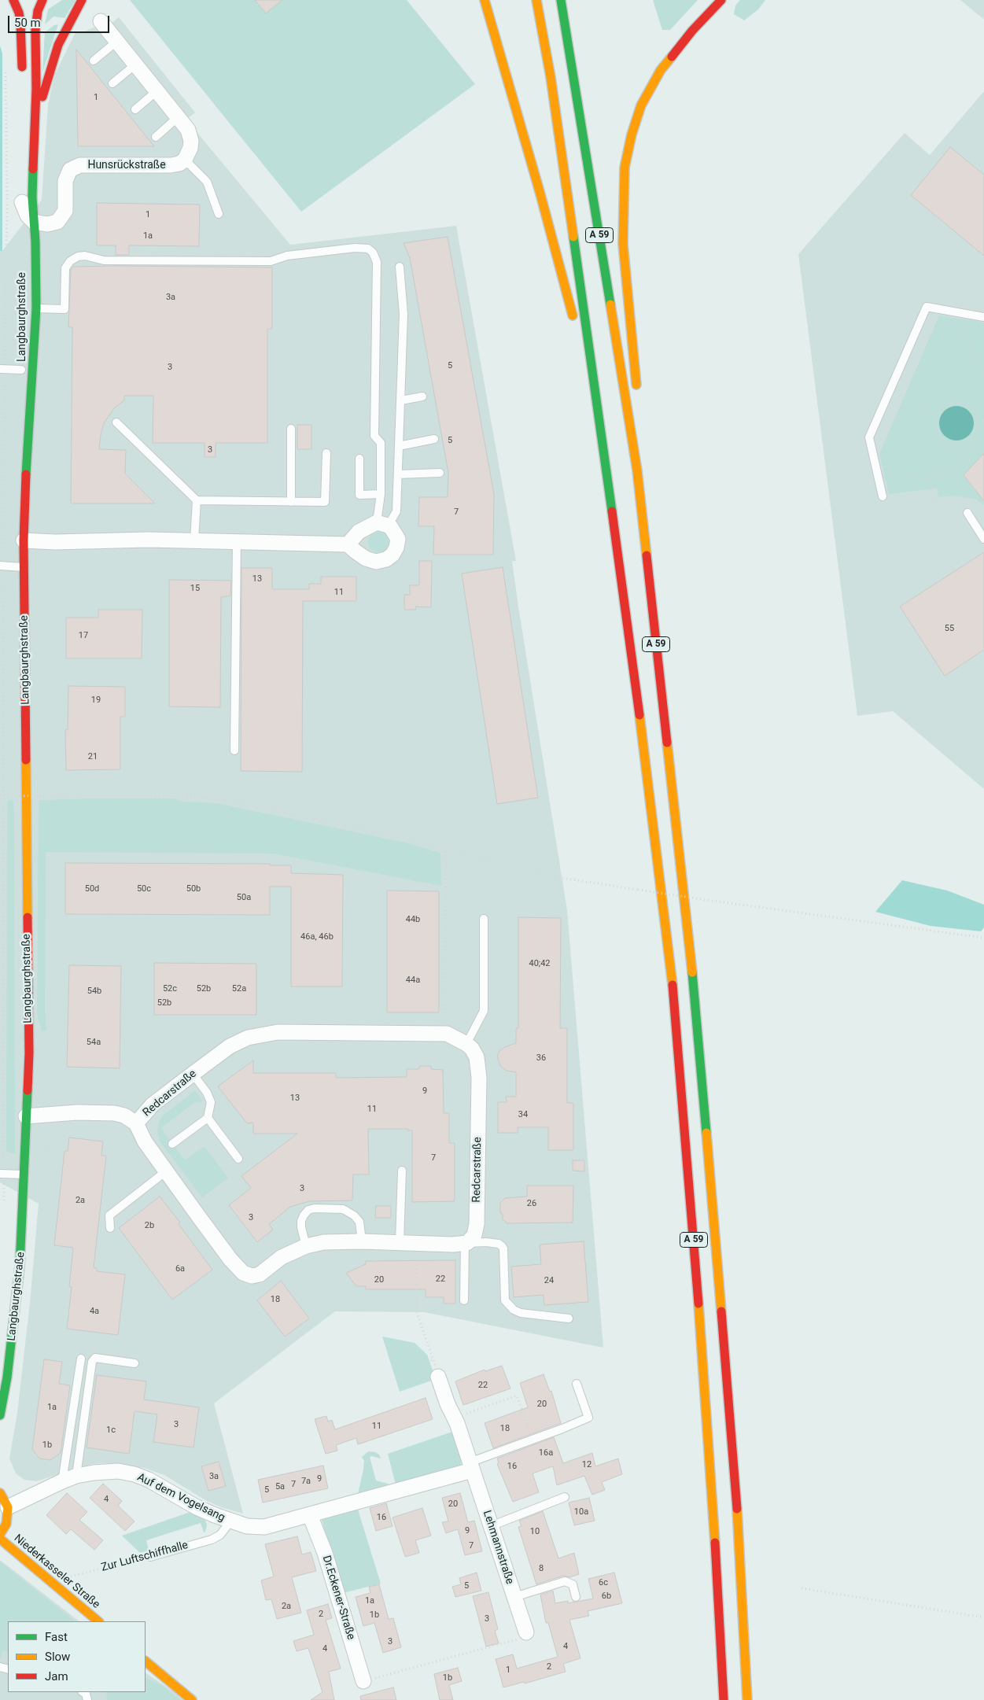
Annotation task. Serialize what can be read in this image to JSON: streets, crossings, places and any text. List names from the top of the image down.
{
  "streets": {
    "main road": ["A 59", "Langbaurghstraße", "Niederkasseler Straße"],
    "street": [
      "Hunsrückstraße",
      "Redcarstraße",
      "Auf dem Vogelsang",
      "Lehmannstraße",
      "Dr.Eckener-Straße"
    ],
    "lane": ["Zur Luftschiffhalle"]
  },
  "crossings": [
    ["Hunsrückstraße", "Langbaurghstraße"],
    ["Langbaurghstraße", "Redcarstraße"],
    ["Auf dem Vogelsang", "Lehmannstraße"],
    ["Auf dem Vogelsang", "Zur Luftschiffhalle"],
    ["Auf dem Vogelsang", "Dr.Eckener-Straße"],
    ["Zur Luftschiffhalle", "Niederkasseler Straße"]
  ],
  "house_numbers": [
    "1",
    "1",
    "1a",
    "3a",
    "5",
    "3",
    "5",
    "3",
    "7",
    "13",
    "15",
    "11",
    "55",
    "17",
    "19",
    "21",
    "50d",
    "50c",
    "50b",
    "50a",
    "44b",
    "46a, 46b",
    "40;42",
    "44a",
    "52c",
    "52b",
    "52a",
    "54b",
    "52b",
    "54a",
    "36",
    "9",
    "13",
    "11",
    "34",
    "7",
    "3",
    "2a",
    "26",
    "3",
    "2b",
    "6a",
    "22",
    "20",
    "24",
    "18",
    "4a",
    "22",
    "20",
    "1a",
    "3",
    "11",
    "18",
    "1c",
    "1b",
    "16a",
    "12",
    "16",
    "3a",
    "9",
    "7a",
    "7",
    "5a",
    "5",
    "4",
    "20",
    "10a",
    "16",
    "9",
    "10",
    "7",
    "8",
    "6c",
    "5",
    "6b",
    "1a",
    "2a",
    "2",
    "1b",
    "3",
    "3",
    "4",
    "4",
    "2",
    "1",
    "1b"
  ],
  "legend": ["Fast", "Slow", "Jam"],
  "scale_bar": "50 m"
}
